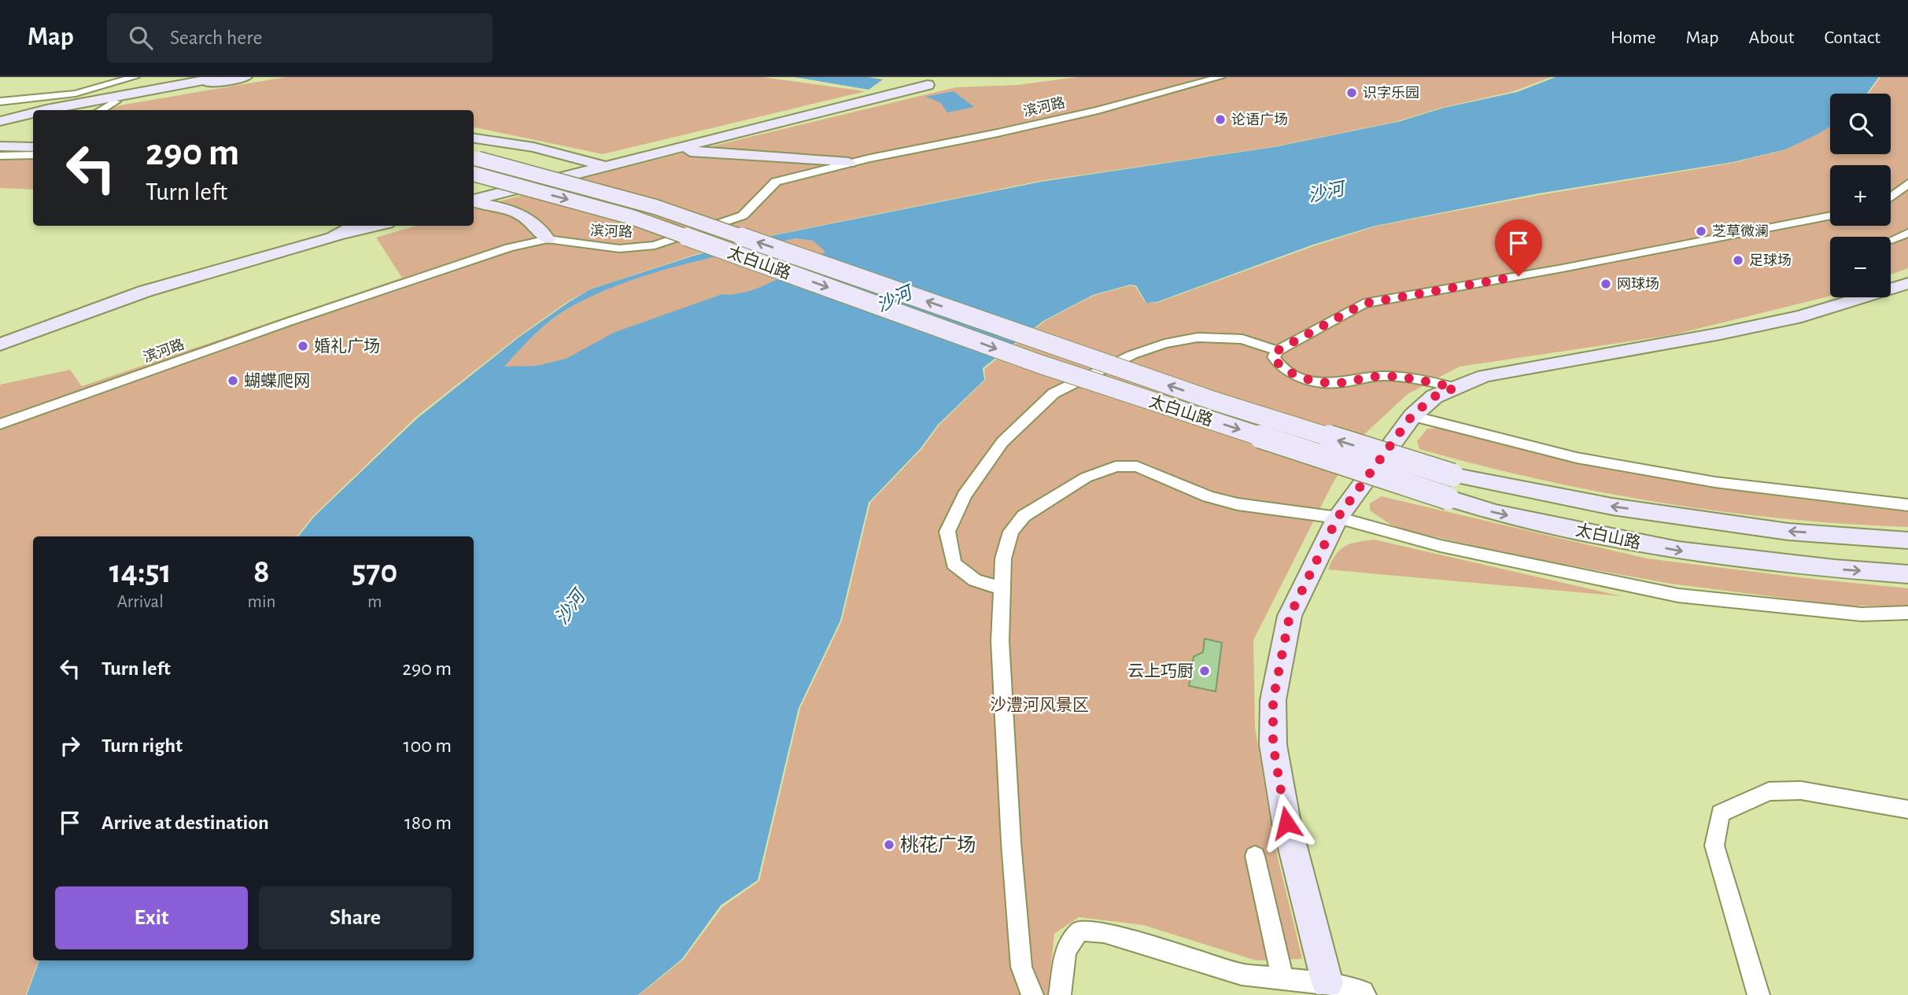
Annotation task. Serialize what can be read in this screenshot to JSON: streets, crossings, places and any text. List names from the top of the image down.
{
  "streets": {
    "street": ["滨河路", "太白山路"]
  },
  "water": ["沙河"],
  "parks": ["沙澧河风景区"],
  "places": [
    "识字乐园",
    "论语广场",
    "芝草微澜",
    "足球场",
    "网球场",
    "婚礼广场",
    "蝴蝶爬网",
    "云上巧厨",
    "桃花广场"
  ],
  "page": {
    "header": "Map",
    "search": "Search here",
    "nav": [
      "Home",
      "Map",
      "About",
      "Contact"
    ],
    "map_buttons": ["+", "−"],
    "turn": ["290 m", "Turn left"],
    "eta": [
      "14:51",
      "Arrival",
      "8",
      "min",
      "570",
      "m"
    ],
    "list": [
      {
        "name": "Turn left",
        "value": "290 m"
      },
      {
        "name": "Turn right",
        "value": "100 m"
      },
      {
        "name": "Arrive at destination",
        "value": "180 m"
      }
    ],
    "buttons": ["Exit", "Share"]
  }
}
